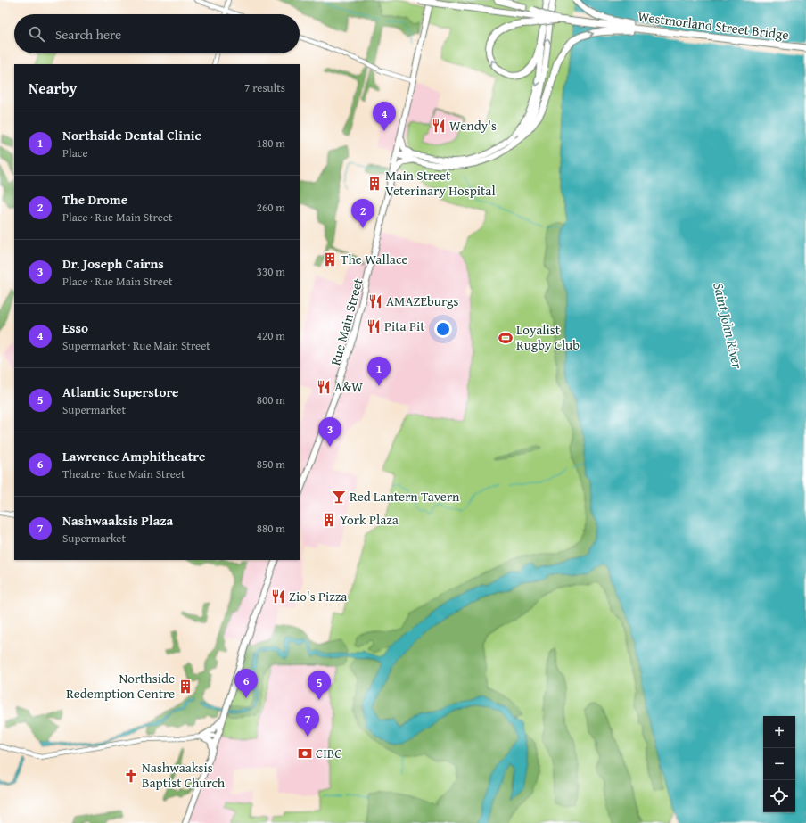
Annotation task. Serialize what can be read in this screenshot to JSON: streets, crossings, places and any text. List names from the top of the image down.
{
  "streets": {
    "highway": ["Westmorland Street Bridge"],
    "main road": ["Rue Main Street"]
  },
  "water": ["Saint John River"],
  "places": {
    "restaurant": [
      "Wendy's",
      "AMAZEburgs",
      "Pita Pit",
      "A&W",
      "Zio's Pizza"
    ],
    "building": [
      "Main Street Veterinary Hospital",
      "The Wallace",
      "York Plaza",
      "Northside Redemption Centre"
    ],
    "sports": ["Loyalist Rugby Club"],
    "bar": ["Red Lantern Tavern"],
    "bank": ["CIBC"],
    "church": ["Nashwaaksis Baptist Church"]
  },
  "page": {
    "search": "Search here",
    "heading": ["Nearby", "7 results"],
    "pins": [
      "4",
      "2",
      "1",
      "3",
      "6",
      "5",
      "7"
    ],
    "list": [
      {
        "mark": "1",
        "name": "Northside Dental Clinic",
        "note": "Place",
        "value": "180 m"
      },
      {
        "mark": "2",
        "name": "The Drome",
        "note": "Place · Rue Main Street",
        "value": "260 m"
      },
      {
        "mark": "3",
        "name": "Dr. Joseph Cairns",
        "note": "Place · Rue Main Street",
        "value": "330 m"
      },
      {
        "mark": "4",
        "name": "Esso",
        "note": "Supermarket · Rue Main Street",
        "value": "420 m"
      },
      {
        "mark": "5",
        "name": "Atlantic Superstore",
        "note": "Supermarket",
        "value": "800 m"
      },
      {
        "mark": "6",
        "name": "Lawrence Amphitheatre",
        "note": "Theatre · Rue Main Street",
        "value": "850 m"
      },
      {
        "mark": "7",
        "name": "Nashwaaksis Plaza",
        "note": "Supermarket",
        "value": "880 m"
      }
    ],
    "map_buttons": ["+", "−"]
  }
}
